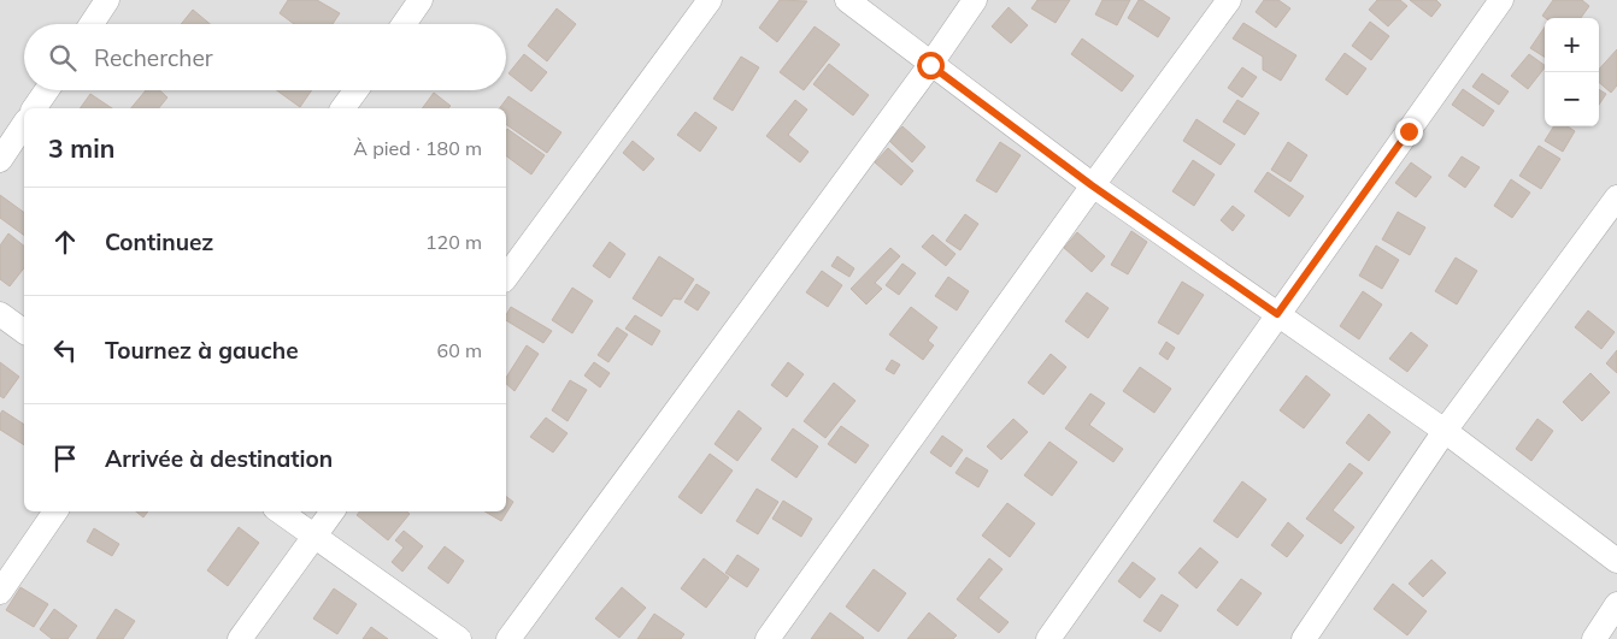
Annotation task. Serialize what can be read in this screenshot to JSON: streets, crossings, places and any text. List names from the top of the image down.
{
  "page": {
    "map_buttons": ["+", "−"],
    "search": "Rechercher",
    "heading": ["3 min", "À pied · 180 m"],
    "list": [
      ["Continuez", "120 m"],
      ["Tournez à gauche", "60 m"],
      "Arrivée à destination"
    ]
  }
}
